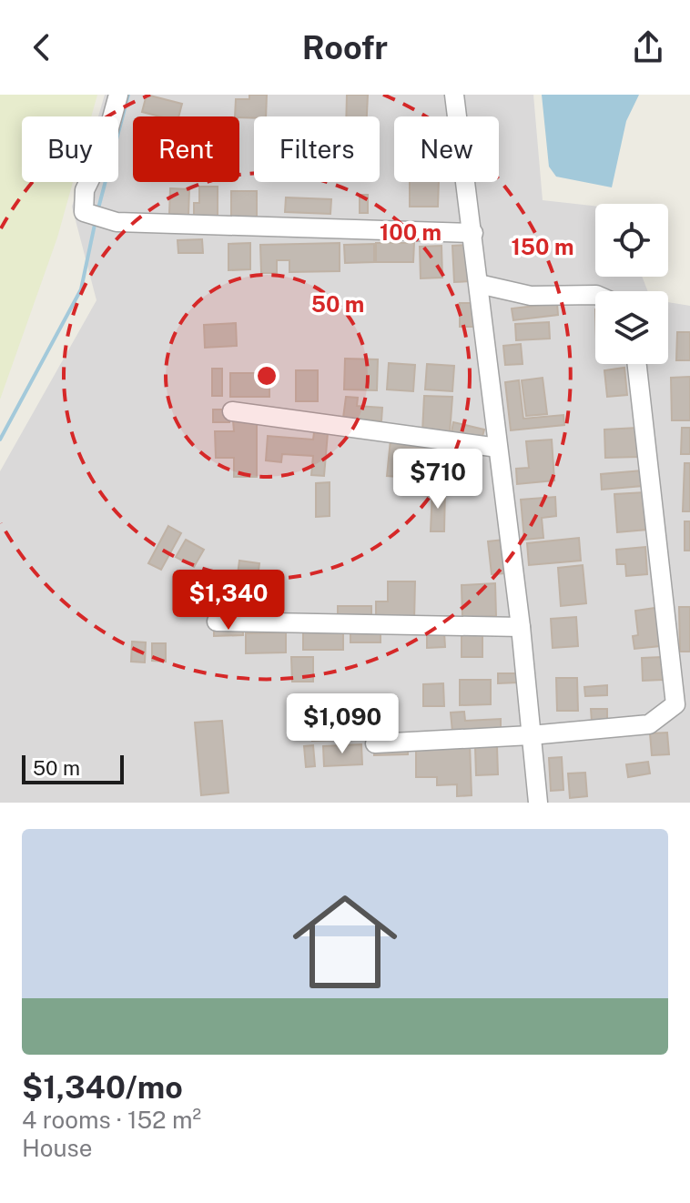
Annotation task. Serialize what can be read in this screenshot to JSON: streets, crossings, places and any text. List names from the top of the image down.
{
  "scale_bar": "50 m",
  "page": {
    "header": "Roofr",
    "chip": [
      "Buy",
      "Rent",
      "Filters",
      "New"
    ],
    "price": ["$710", "$1,340", "$1,090"],
    "scale": "50 m",
    "list": [
      {
        "name": "$1,340/mo",
        "note": "4 rooms · 152 m² · House"
      }
    ]
  },
  "rings": ["100 m", "150 m", "50 m"]
}
